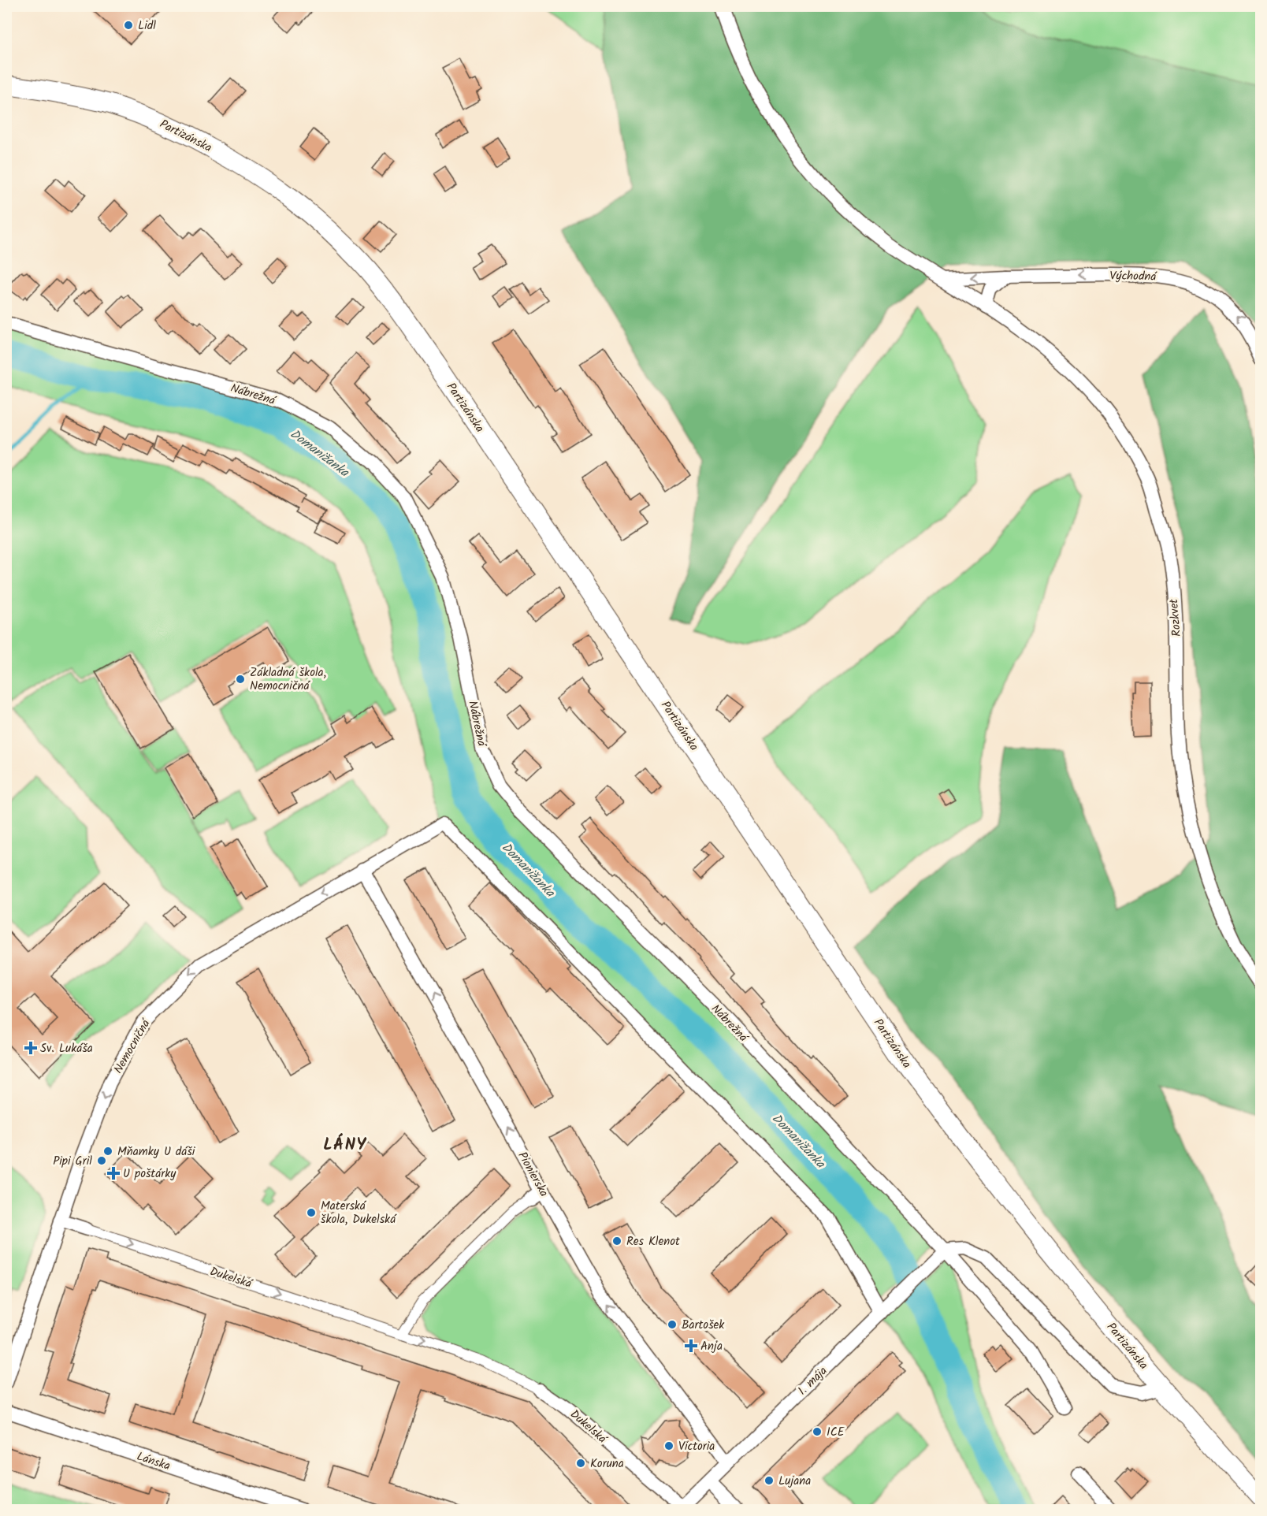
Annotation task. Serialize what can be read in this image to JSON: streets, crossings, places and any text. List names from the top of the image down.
{
  "streets": {
    "main road": ["Partizánska"],
    "street": [
      "Východná",
      "Nábrežná",
      "Rozkvet",
      "Nemocničná",
      "Pionierska",
      "Dukelská",
      "1. mája",
      "Lánska"
    ]
  },
  "crossings": [
    ["Východná", "Rozkvet"],
    ["Nábrežná", "1. mája"],
    ["Nemocničná", "Pionierska"],
    ["Nemocničná", "Dukelská"],
    ["Nemocničná", "1. mája"],
    ["Pionierska", "1. mája"],
    ["Dukelská", "1. mája"]
  ],
  "one_way": ["Východná", "Pionierska", "Dukelská"],
  "districts": ["LÁNY"],
  "water": ["Domanižanka"],
  "places": {
    "other": [
      "Lidl",
      "Základná škola, Nemocničná",
      "Mňamky U dáši",
      "Pipi Gril",
      "Materská škola, Dukelská",
      "Res Klenot",
      "Bartošek",
      "ICE",
      "Victoria",
      "Koruna",
      "Lujana"
    ],
    "health": ["Sv. Lukáša", "U poštárky", "Anja"]
  }
}
